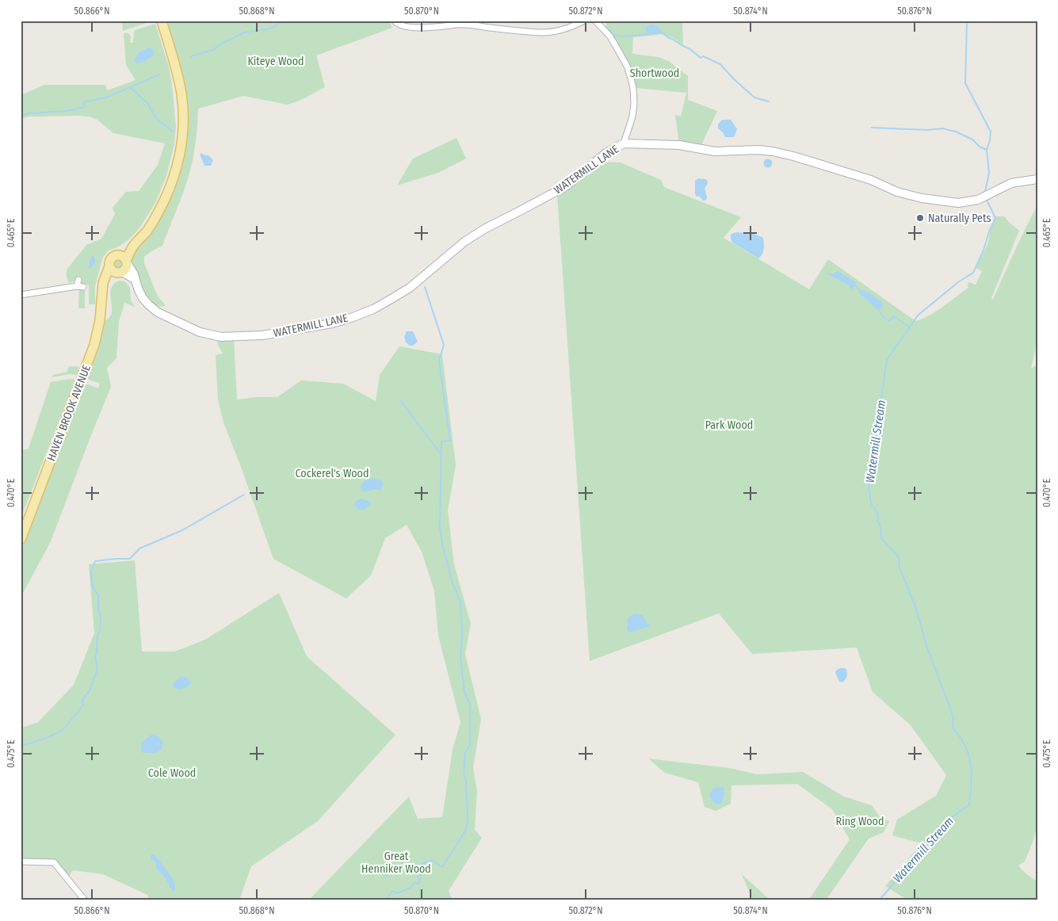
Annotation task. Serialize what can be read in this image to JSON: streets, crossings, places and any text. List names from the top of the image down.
{
  "streets": {
    "main road": ["HAVEN BROOK AVENUE"],
    "street": ["WATERMILL LANE"]
  },
  "crossings": [
    ["WATERMILL LANE", "HAVEN BROOK AVENUE"]
  ],
  "water": ["Watermill Stream"],
  "parks": [
    "Kiteye Wood",
    "Shortwood",
    "Park Wood",
    "Cockerel's Wood",
    "Cole Wood",
    "Ring Wood",
    "Great Henniker Wood"
  ],
  "places": ["Naturally Pets"],
  "coordinates": [
    "50.866°N",
    "50.868°N",
    "50.870°N",
    "50.872°N",
    "50.874°N",
    "50.876°N",
    "0.465°E",
    "0.470°E",
    "0.475°E"
  ]
}
